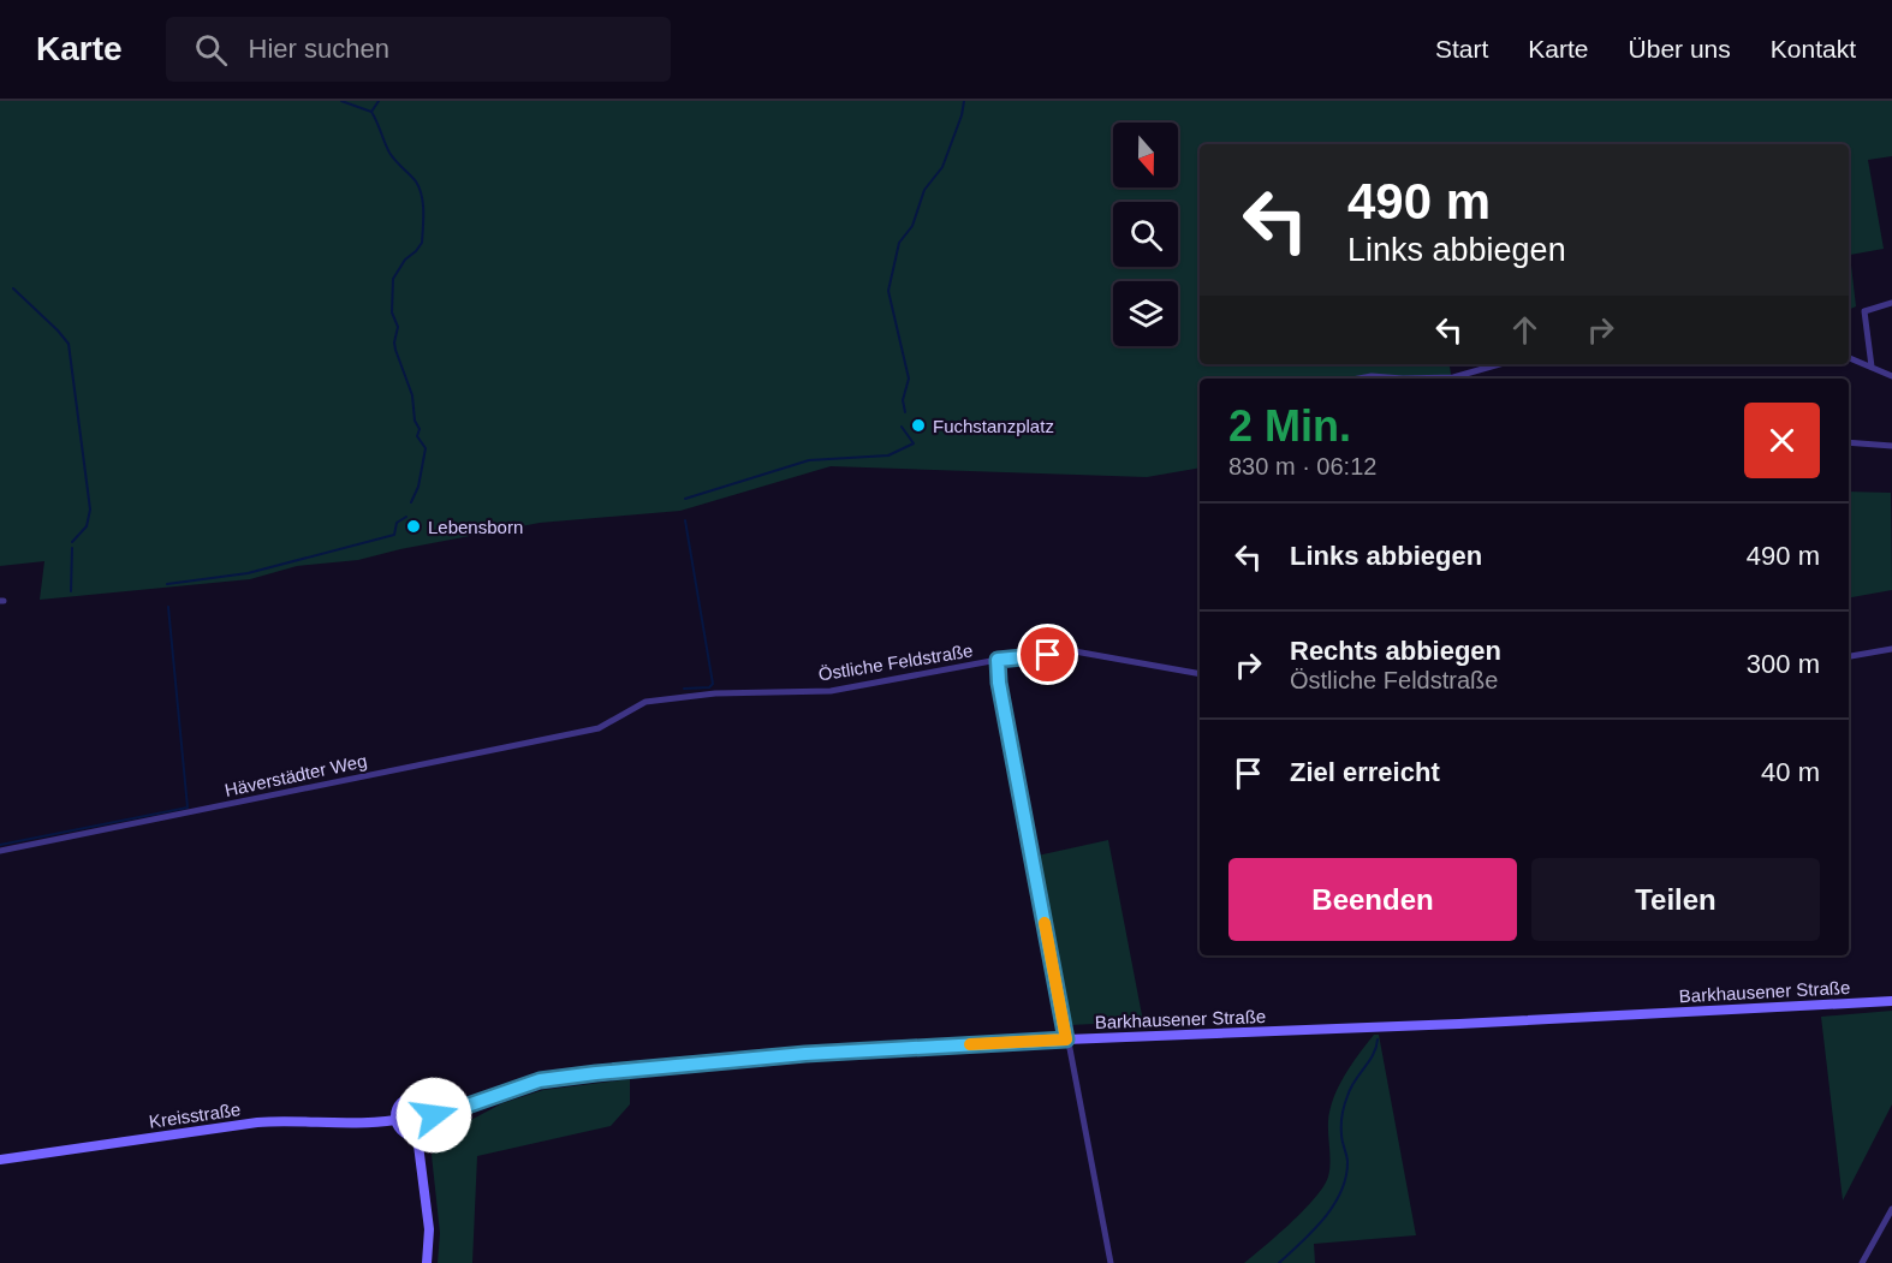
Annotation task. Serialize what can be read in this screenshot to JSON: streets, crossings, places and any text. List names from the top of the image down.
{
  "streets": {
    "main road": ["Barkhausener Straße", "Kreisstraße"],
    "street": ["Östliche Feldstraße", "Häverstädter Weg"]
  },
  "crossings": [
    ["Östliche Feldstraße", "Häverstädter Weg"],
    ["Barkhausener Straße", "Kreisstraße"]
  ],
  "places": ["Fuchstanzplatz", "Lebensborn"],
  "north": "bottom",
  "page": {
    "header": "Karte",
    "search": "Hier suchen",
    "nav": [
      "Start",
      "Karte",
      "Über uns",
      "Kontakt"
    ],
    "turn": ["490 m", "Links abbiegen"],
    "heading": ["2 Min.", "830 m · 06:12"],
    "list": [
      {
        "name": "Links abbiegen",
        "value": "490 m"
      },
      {
        "name": "Rechts abbiegen",
        "note": "Östliche Feldstraße",
        "value": "300 m"
      },
      {
        "name": "Ziel erreicht",
        "value": "40 m"
      }
    ],
    "buttons": ["Beenden", "Teilen"]
  }
}
